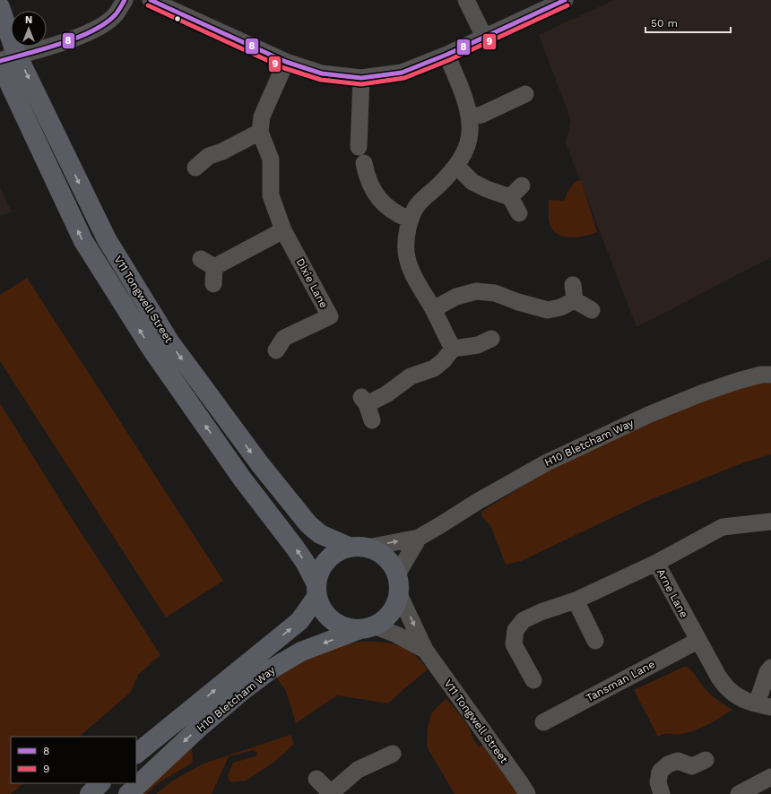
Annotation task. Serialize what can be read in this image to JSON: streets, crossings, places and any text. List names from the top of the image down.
{
  "streets": {
    "highway": ["V11 Tongwell Street", "H10 Bletcham Way"],
    "street": ["Dixie Lane", "Arne Lane", "Tansman Lane"]
  },
  "crossings": [
    ["V11 Tongwell Street", "H10 Bletcham Way"],
    ["Arne Lane", "Tansman Lane"]
  ],
  "lines": ["transit line 8", "transit line 9"],
  "legend": ["8", "9"],
  "scale_bar": "50 m",
  "north": "top"
}
